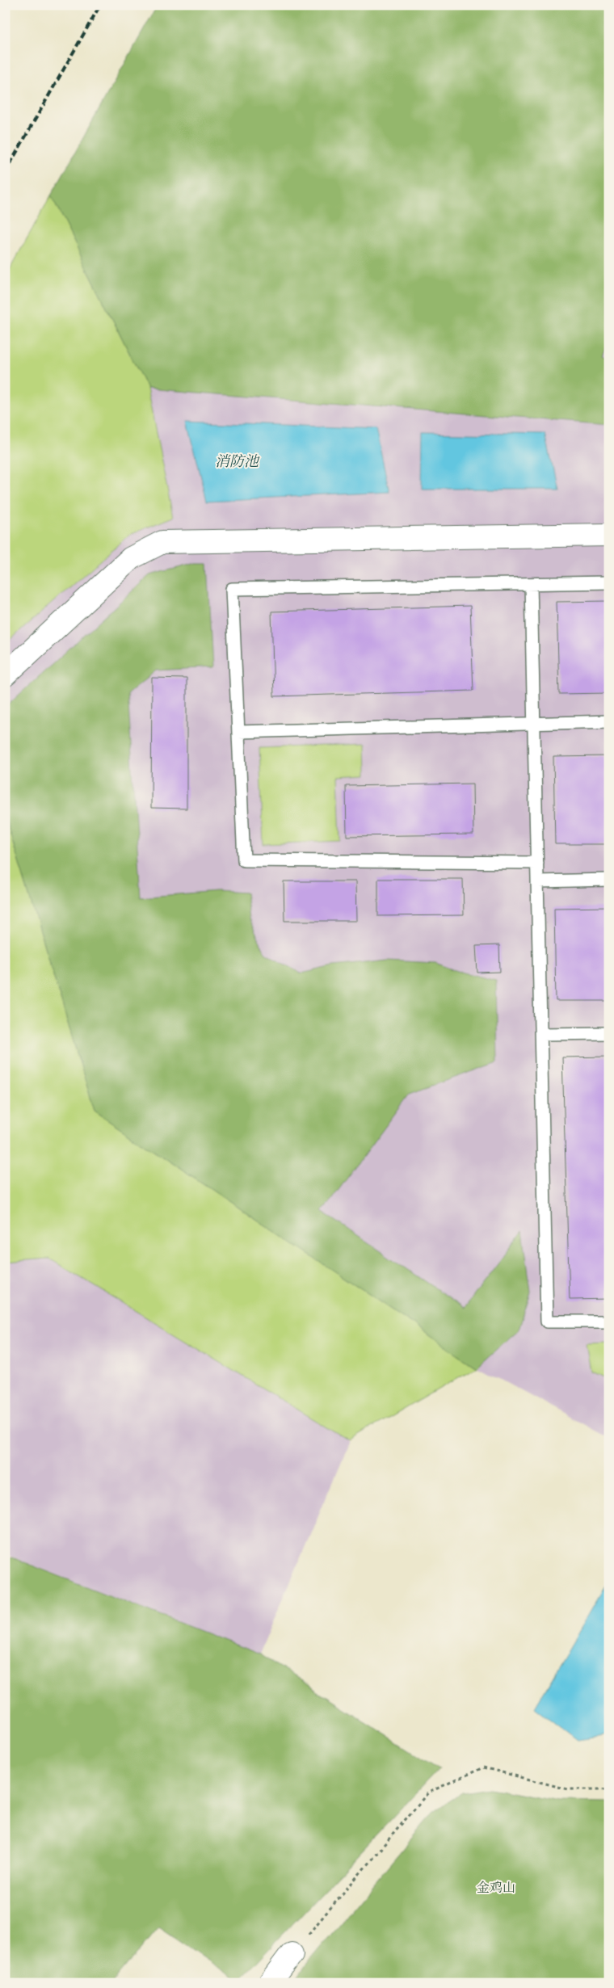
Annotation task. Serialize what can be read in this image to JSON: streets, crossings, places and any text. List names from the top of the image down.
{
  "water": ["消防池"],
  "parks": ["金鸡山"]
}
